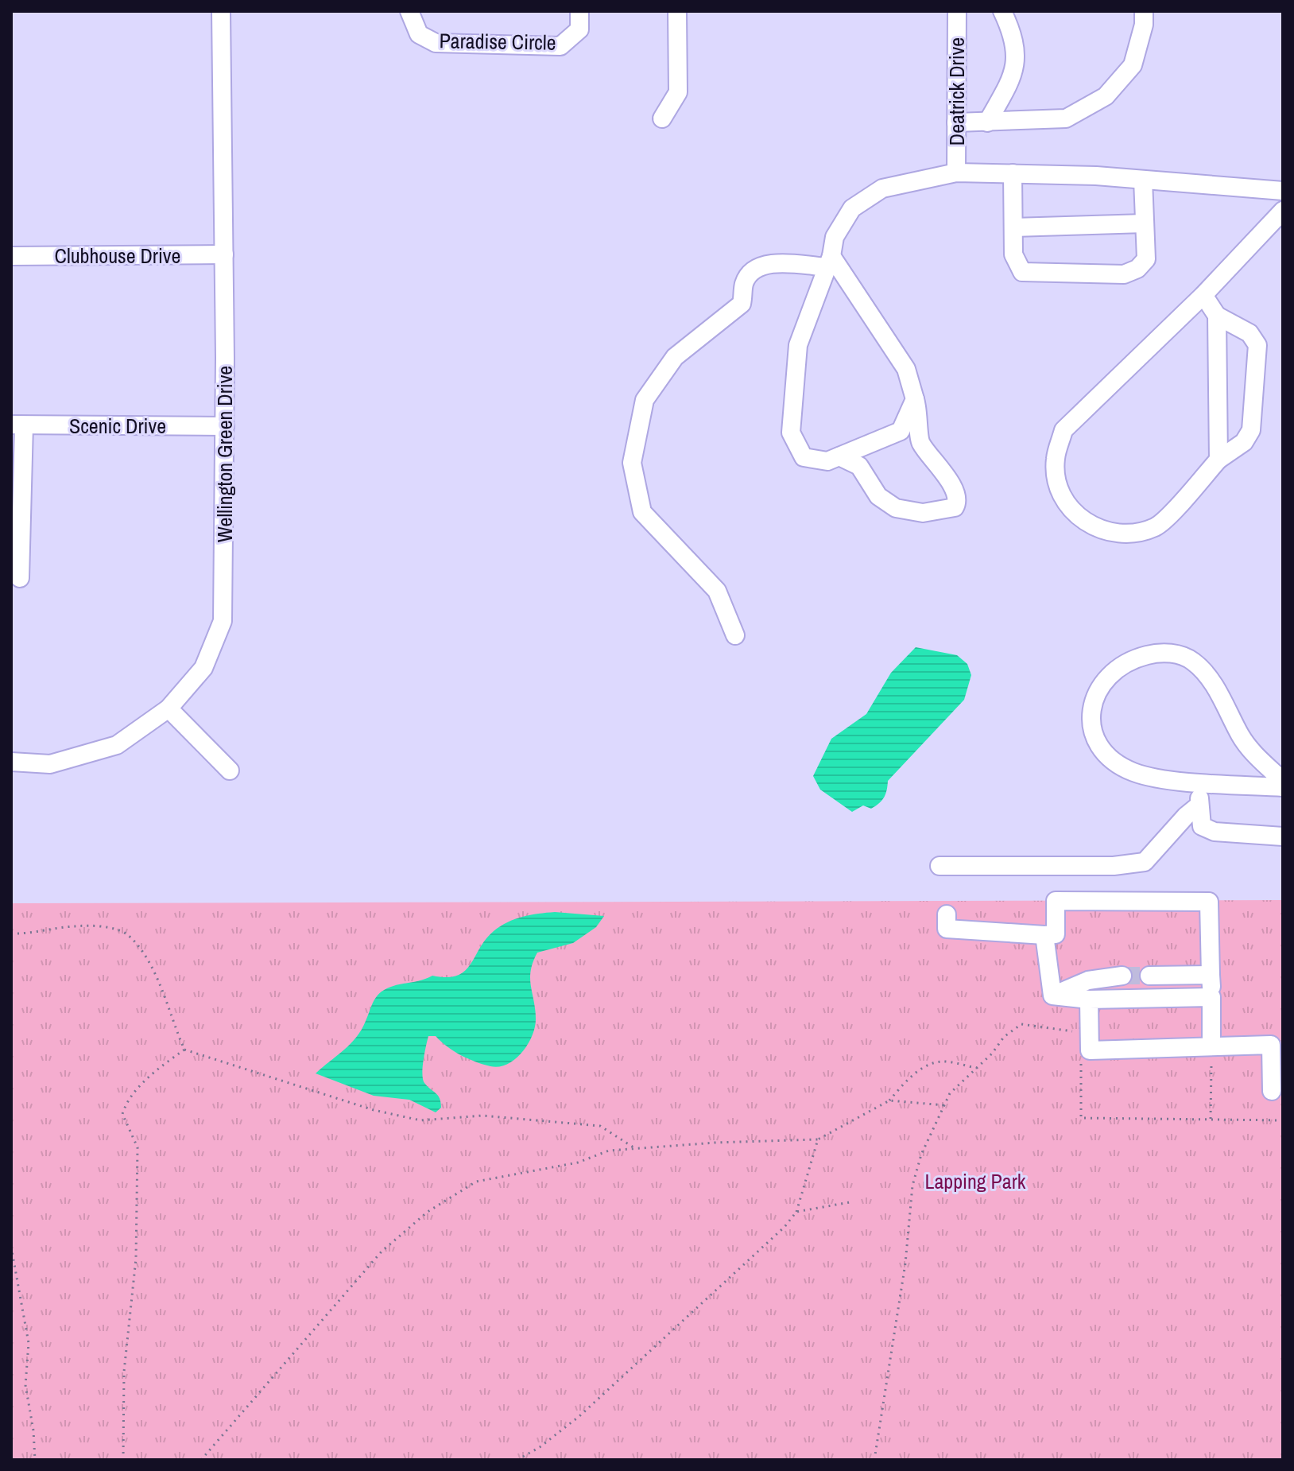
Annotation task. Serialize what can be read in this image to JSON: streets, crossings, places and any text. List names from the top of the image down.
{
  "streets": {
    "street": [
      "Paradise Circle",
      "Deatrick Drive",
      "Clubhouse Drive",
      "Scenic Drive",
      "Wellington Green Drive"
    ]
  },
  "crossings": [
    ["Clubhouse Drive", "Wellington Green Drive"],
    ["Scenic Drive", "Wellington Green Drive"]
  ],
  "parks": ["Lapping Park"]
}
